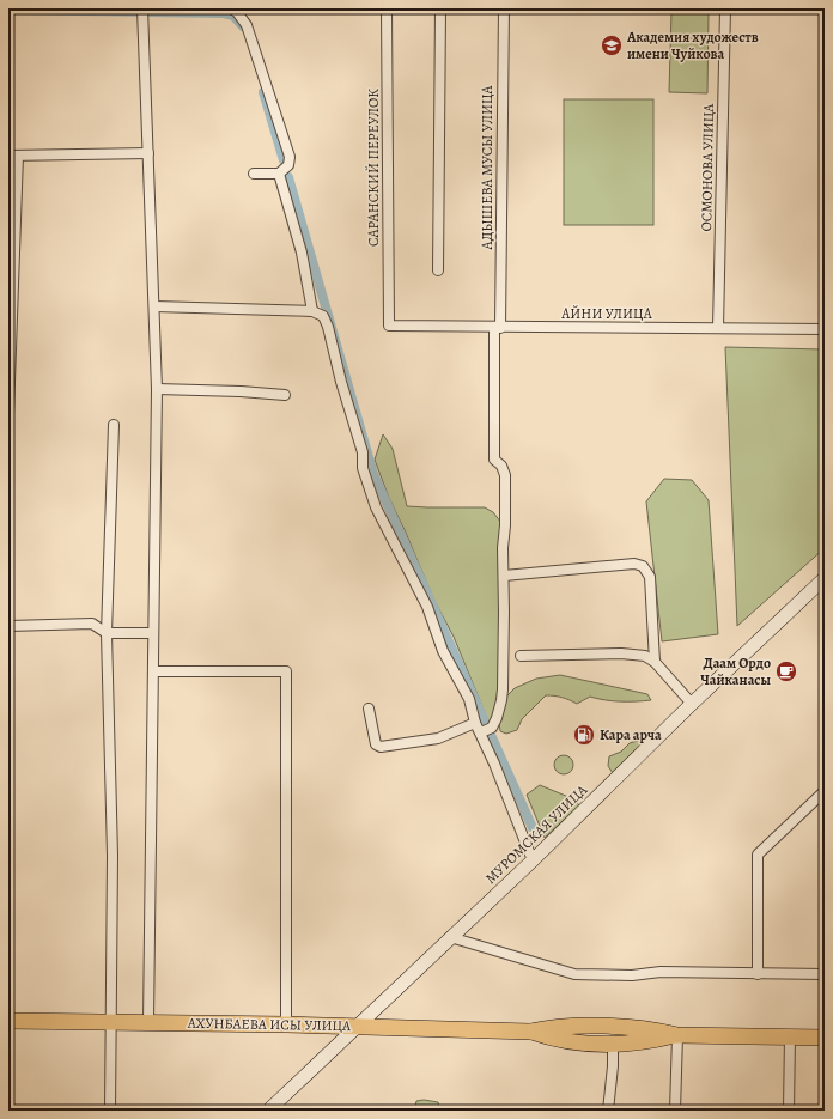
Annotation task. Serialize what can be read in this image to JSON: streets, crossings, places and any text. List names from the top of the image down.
{
  "streets": {
    "main road": ["МУРОМСКАЯ УЛИЦА", "АХУНБАЕВА ИСЫ УЛИЦА"],
    "street": [
      "САРАНСКИЙ ПЕРЕУЛОК",
      "АДЫШЕВА МУСЫ УЛИЦА",
      "ОСМОНОВА УЛИЦА",
      "АЙНИ УЛИЦА"
    ]
  },
  "crossings": [
    ["САРАНСКИЙ ПЕРЕУЛОК", "АЙНИ УЛИЦА"],
    ["АДЫШЕВА МУСЫ УЛИЦА", "АЙНИ УЛИЦА"],
    ["ОСМОНОВА УЛИЦА", "АЙНИ УЛИЦА"],
    ["МУРОМСКАЯ УЛИЦА", "АХУНБАЕВА ИСЫ УЛИЦА"]
  ],
  "places": {
    "school or university": ["Академия художеств имени Чуйкова"],
    "cafe": ["Даам Ордо Чайканасы"],
    "fuel station": ["Кара арча"]
  }
}
